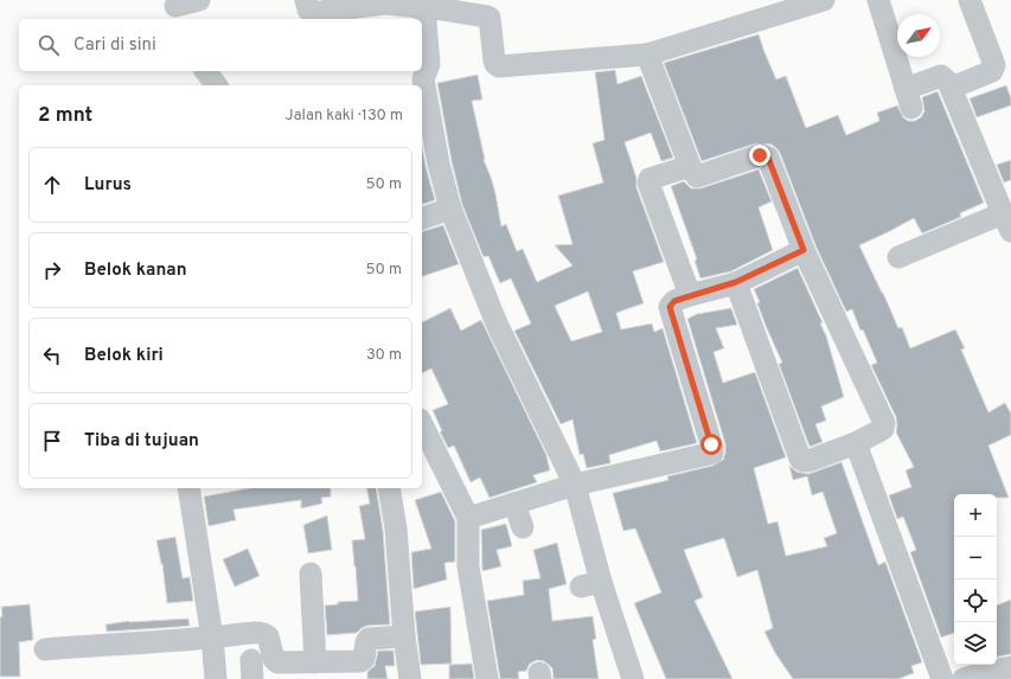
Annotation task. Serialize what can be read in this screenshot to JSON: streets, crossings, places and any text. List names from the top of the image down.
{
  "north": "top right",
  "page": {
    "search": "Cari di sini",
    "heading": ["2 mnt", "Jalan kaki · 130 m"],
    "list": [
      ["Lurus", "50 m"],
      ["Belok kanan", "50 m"],
      ["Belok kiri", "30 m"],
      "Tiba di tujuan"
    ],
    "map_buttons": ["+", "−"]
  }
}
